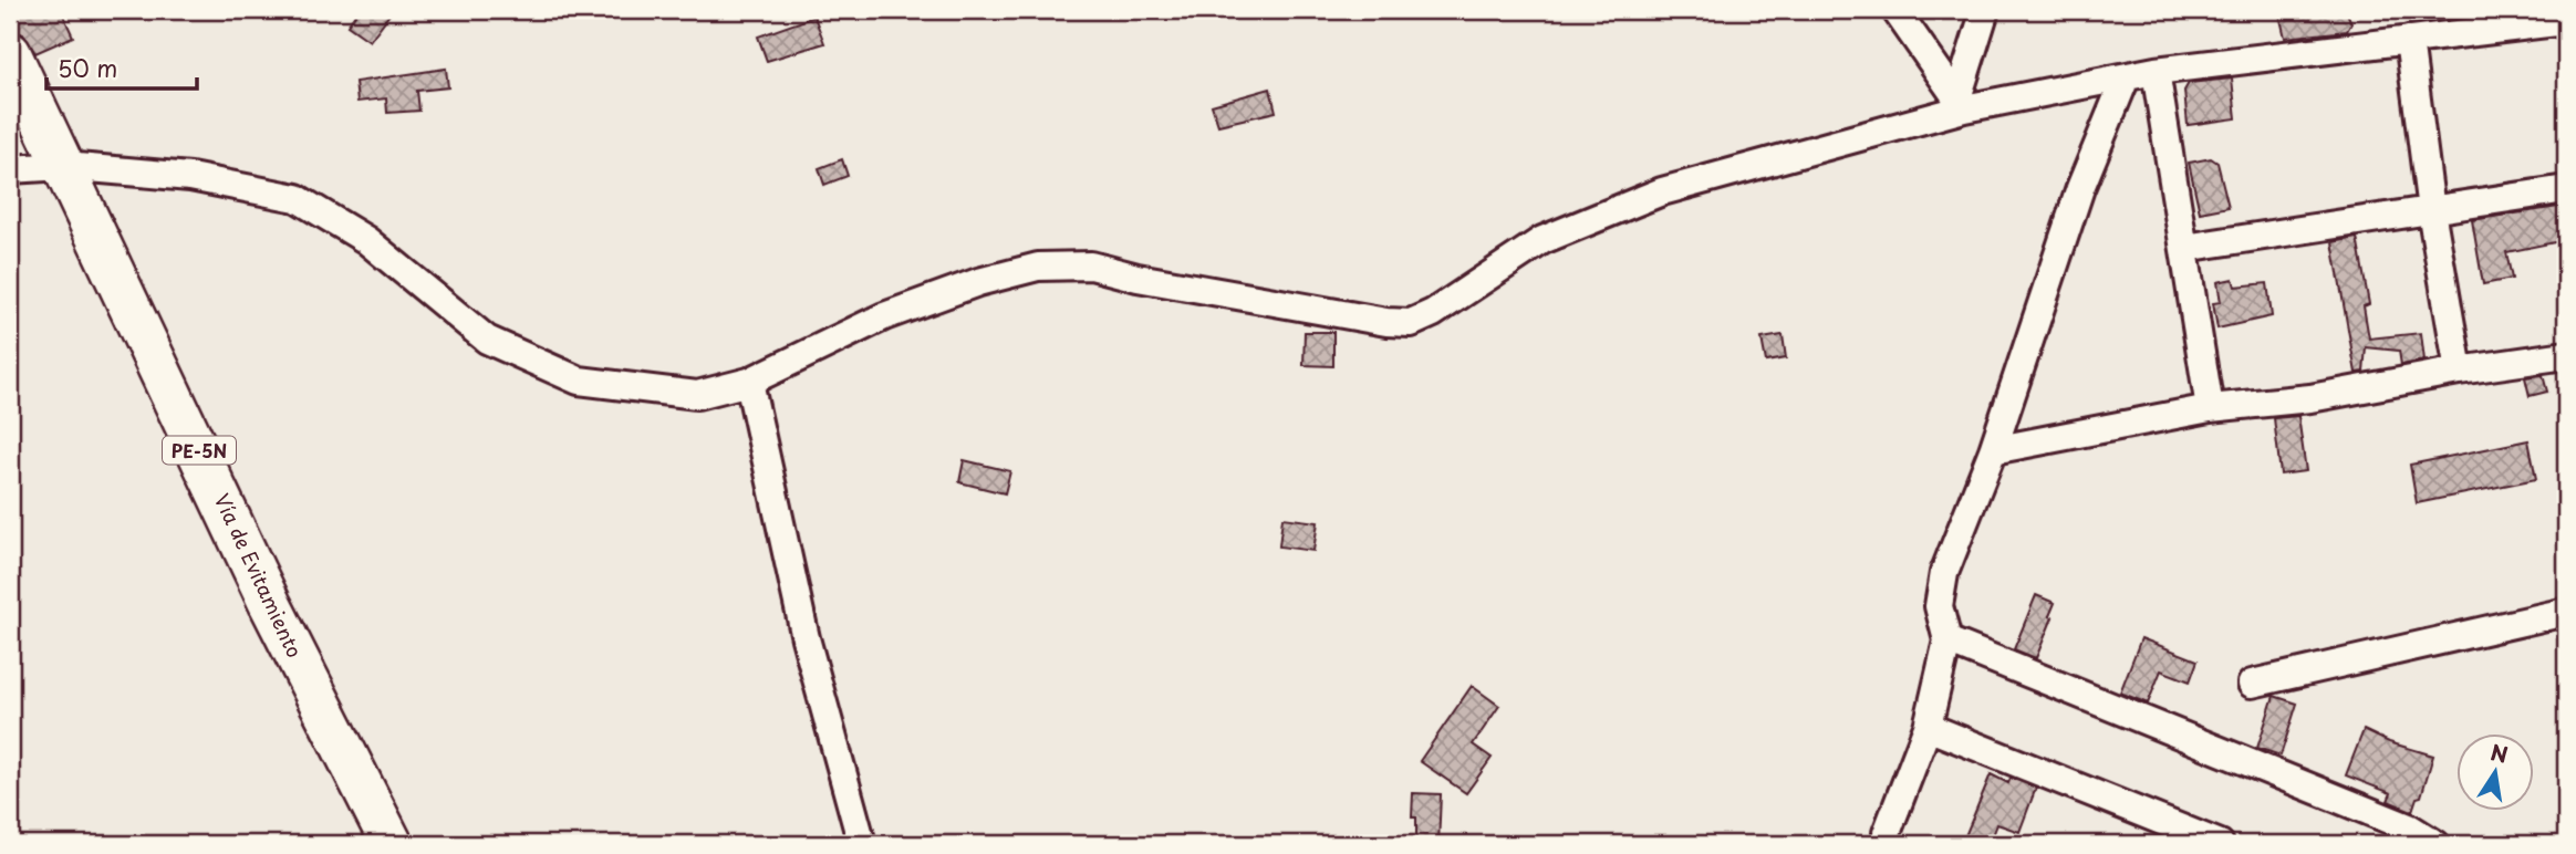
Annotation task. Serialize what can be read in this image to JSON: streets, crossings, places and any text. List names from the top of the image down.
{
  "streets": {
    "highway": ["PE-5N", "Vía de Evitamiento"]
  },
  "scale_bar": "50 m",
  "north": "top"
}
